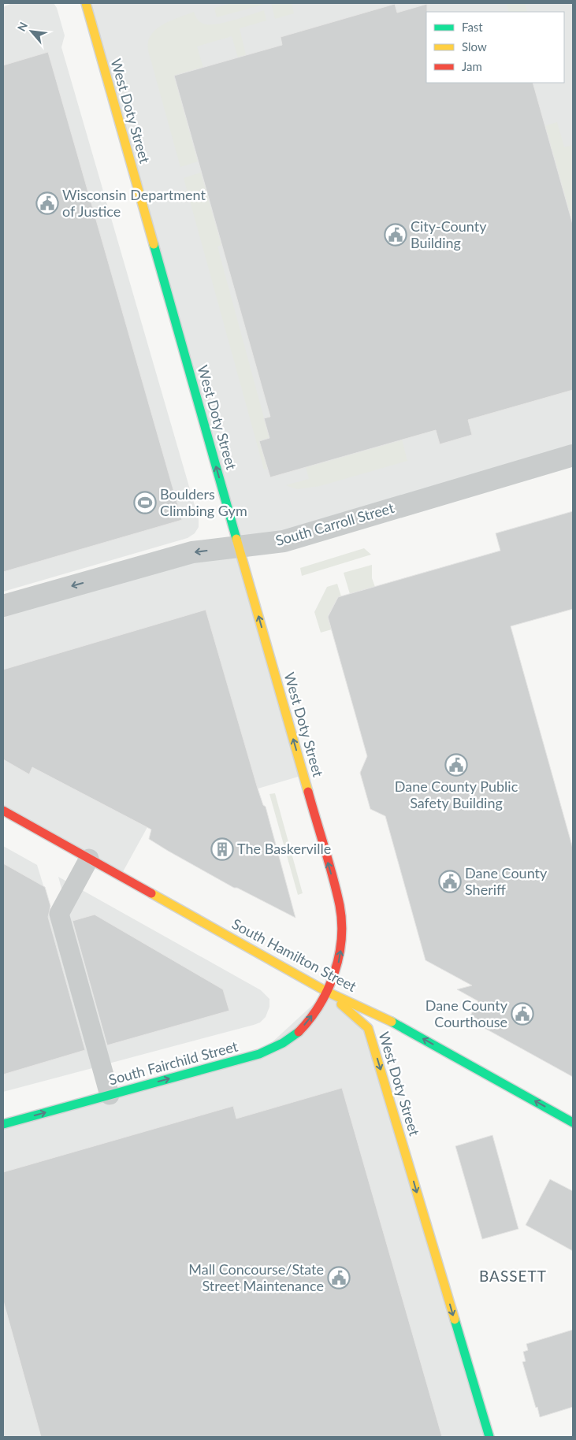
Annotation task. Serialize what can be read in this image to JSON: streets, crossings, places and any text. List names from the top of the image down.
{
  "streets": {
    "street": [
      "West Doty Street",
      "South Carroll Street",
      "South Hamilton Street",
      "South Fairchild Street"
    ]
  },
  "crossings": [
    ["West Doty Street", "South Carroll Street"],
    ["West Doty Street", "South Hamilton Street"],
    ["West Doty Street", "South Fairchild Street"],
    ["South Hamilton Street", "South Fairchild Street"]
  ],
  "one_way": ["South Carroll Street", "South Hamilton Street", "South Fairchild Street"],
  "districts": ["BASSETT"],
  "places": {
    "public building": [
      "Wisconsin Department of Justice",
      "City-County Building",
      "Dane County Public Safety Building",
      "Dane County Sheriff",
      "Dane County Courthouse",
      "Mall Concourse/State Street Maintenance"
    ],
    "sports": ["Boulders Climbing Gym"],
    "building": ["The Baskerville"]
  },
  "legend": ["Fast", "Slow", "Jam"],
  "north": "top left"
}
